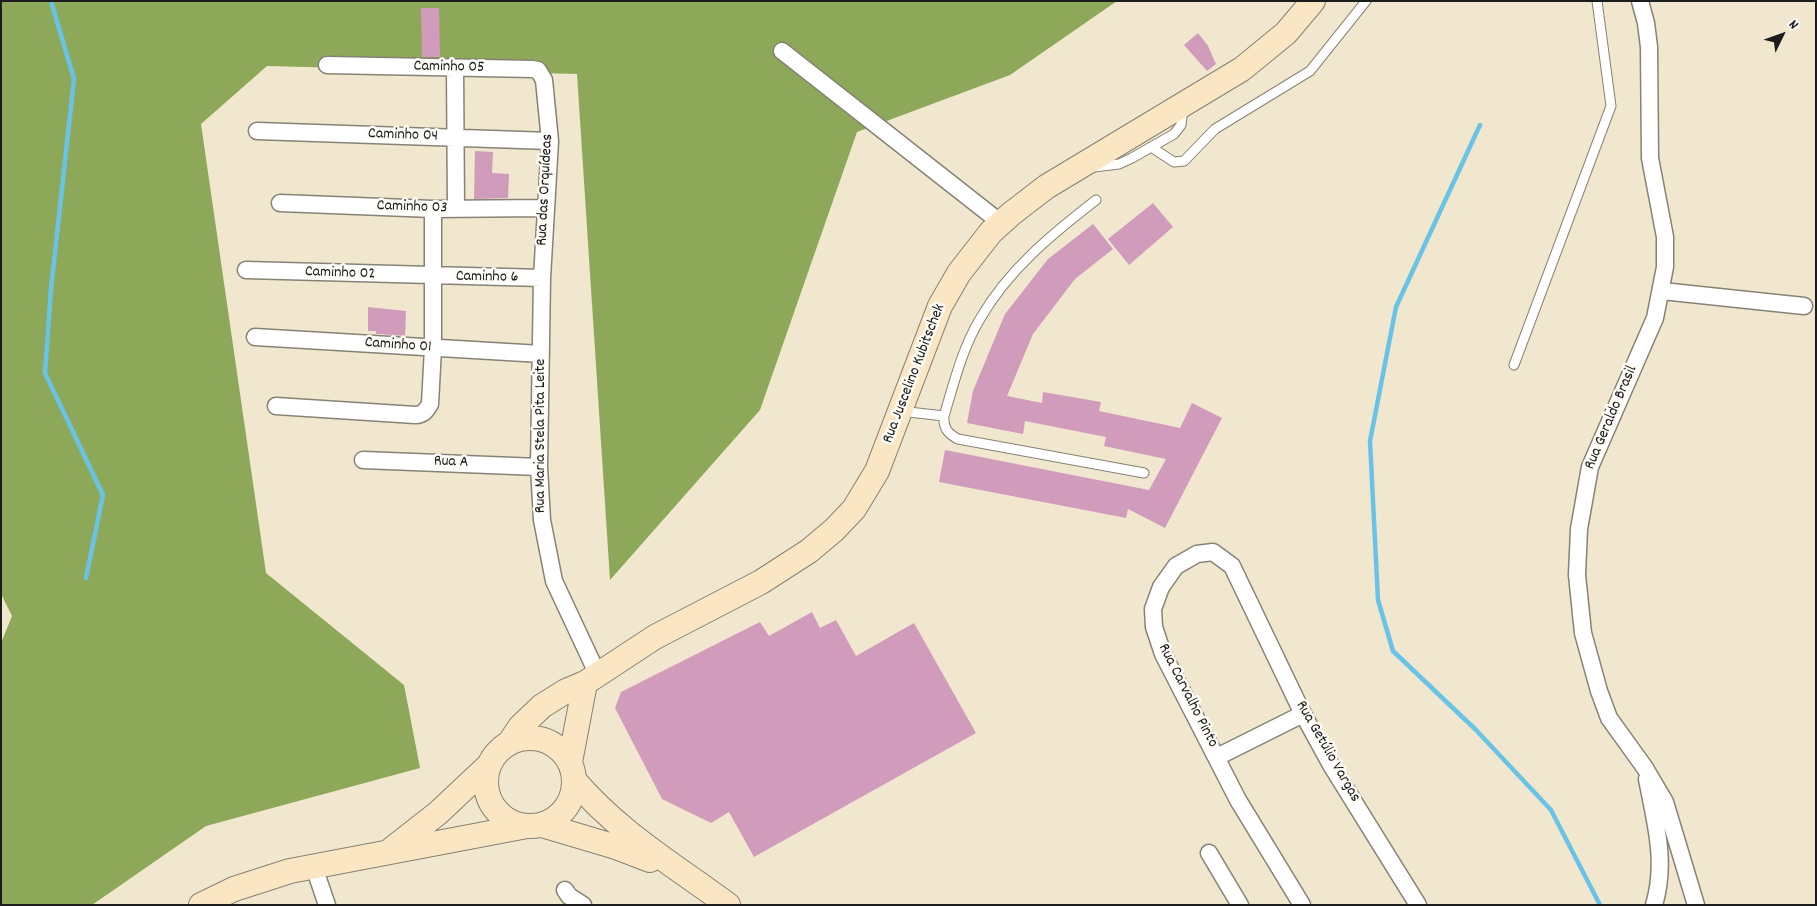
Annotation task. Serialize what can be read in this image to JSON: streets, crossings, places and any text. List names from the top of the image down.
{
  "streets": {
    "main road": ["Rua Juscelino Kubitschek"],
    "street": [
      "Caminho 05",
      "Caminho 04",
      "Rua das Orquídeas",
      "Caminho 03",
      "Caminho 02",
      "Caminho 6",
      "Caminho 01",
      "Rua Geraldo Brasil",
      "Rua Maria Stela Pita Leite",
      "Rua A",
      "Rua Carvalho Pinto",
      "Rua Getúlio Vargas"
    ]
  },
  "crossings": [
    ["Caminho 05", "Rua das Orquídeas"],
    ["Caminho 04", "Rua das Orquídeas"],
    ["Rua das Orquídeas", "Caminho 03"],
    ["Rua das Orquídeas", "Caminho 6"],
    ["Rua das Orquídeas", "Rua Maria Stela Pita Leite"],
    ["Caminho 02", "Caminho 6"],
    ["Caminho 6", "Rua Maria Stela Pita Leite"],
    ["Caminho 01", "Rua Maria Stela Pita Leite"],
    ["Rua Juscelino Kubitschek", "Rua Maria Stela Pita Leite"],
    ["Rua Maria Stela Pita Leite", "Rua A"],
    ["Rua Carvalho Pinto", "Rua Getúlio Vargas"]
  ],
  "north": "top right"
}
